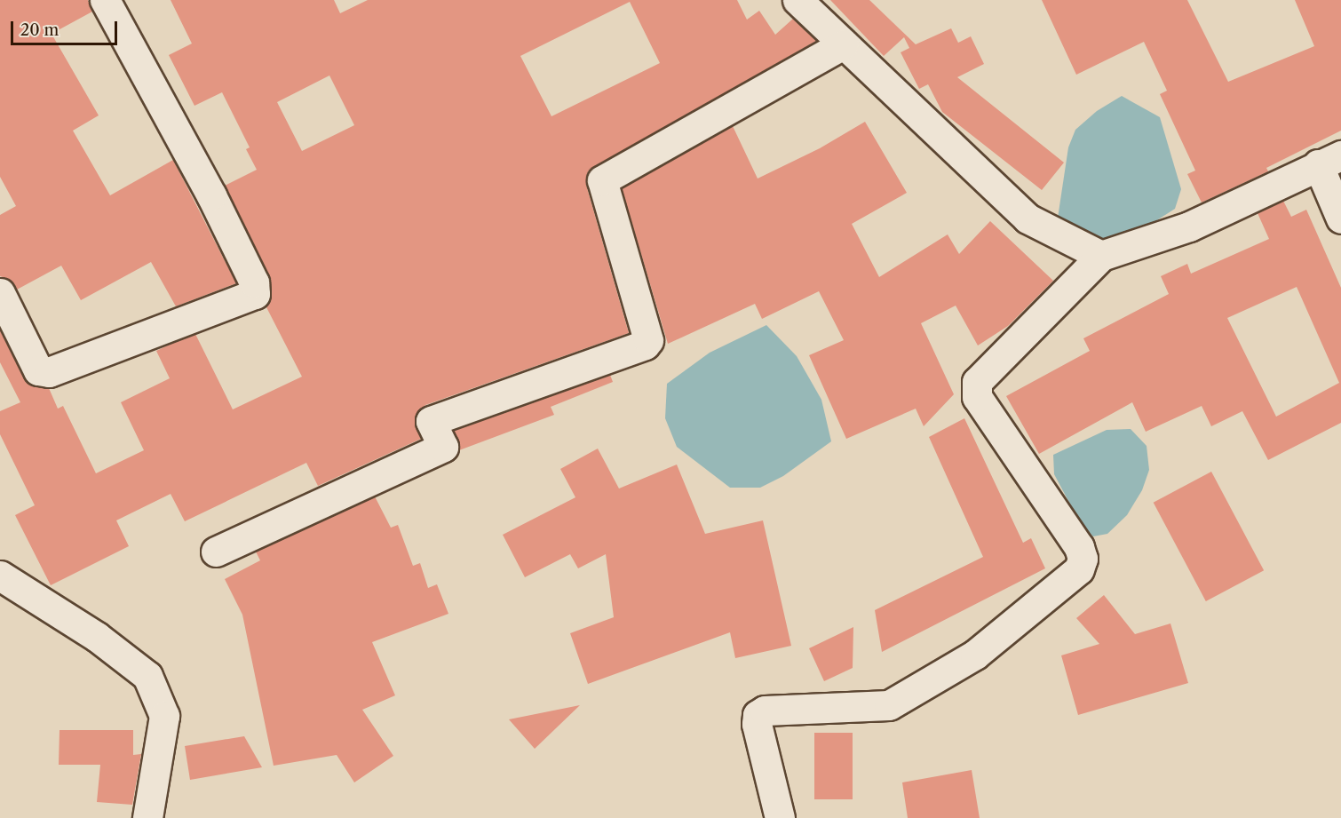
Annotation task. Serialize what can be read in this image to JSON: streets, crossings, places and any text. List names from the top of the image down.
{
  "scale_bar": "20 m"
}
